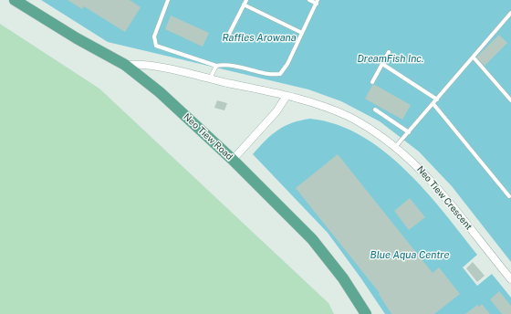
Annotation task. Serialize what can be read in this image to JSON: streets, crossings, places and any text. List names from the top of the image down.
{
  "streets": {
    "main road": ["Neo Tiew Road"],
    "street": ["Neo Tiew Crescent"]
  },
  "crossings": [
    ["Neo Tiew Road", "Neo Tiew Crescent"]
  ],
  "water": ["Raffles Arowana", "DreamFish Inc.", "Blue Aqua Centre"]
}
